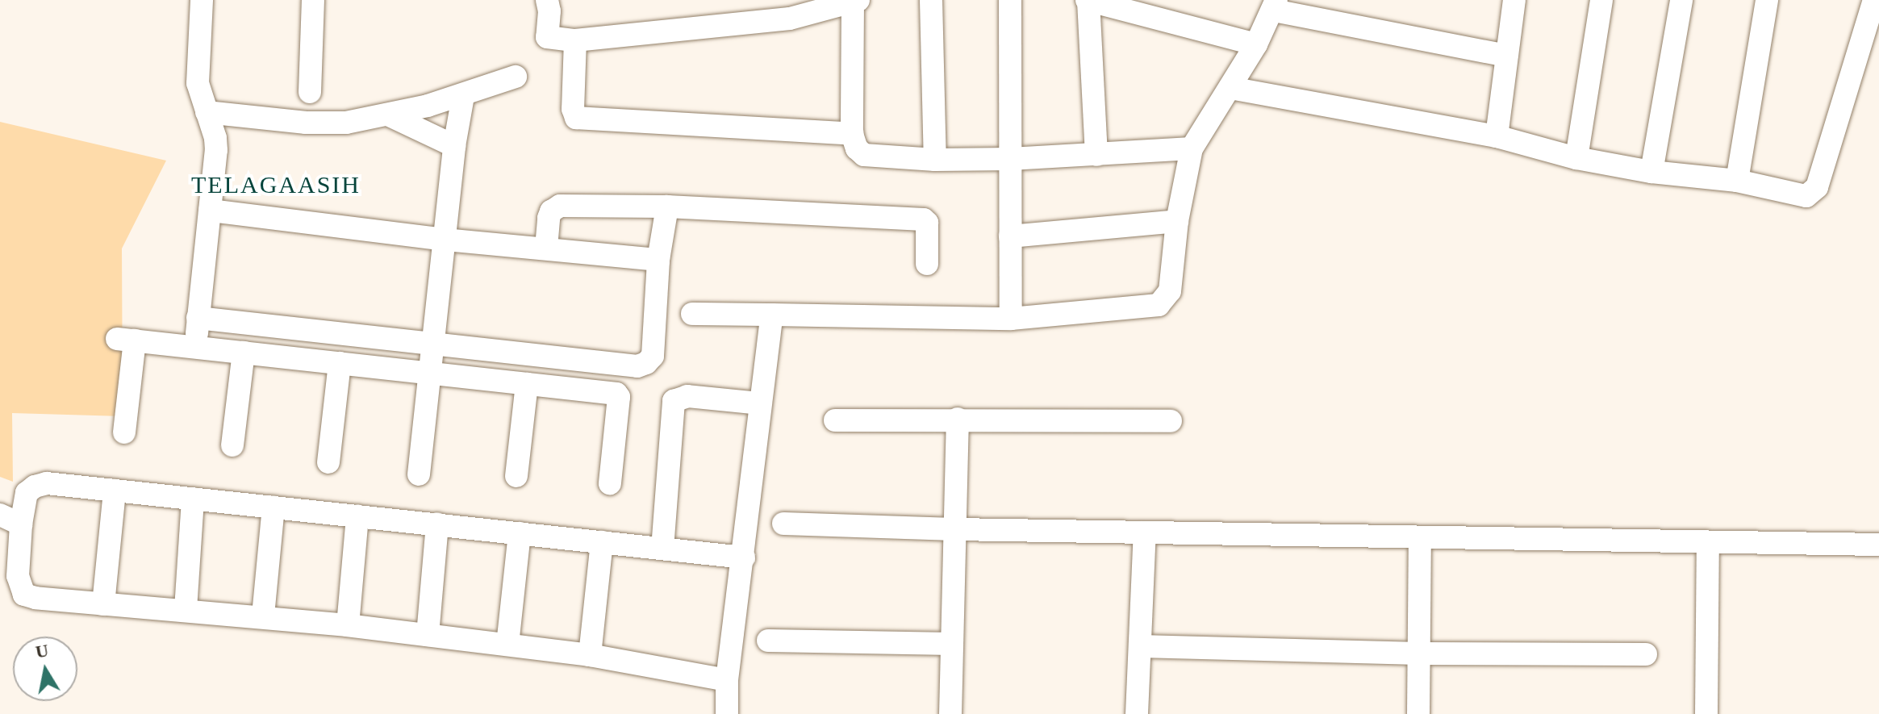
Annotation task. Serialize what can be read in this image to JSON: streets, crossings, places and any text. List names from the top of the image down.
{
  "districts": ["TELAGAASIH"],
  "north": "top"
}
